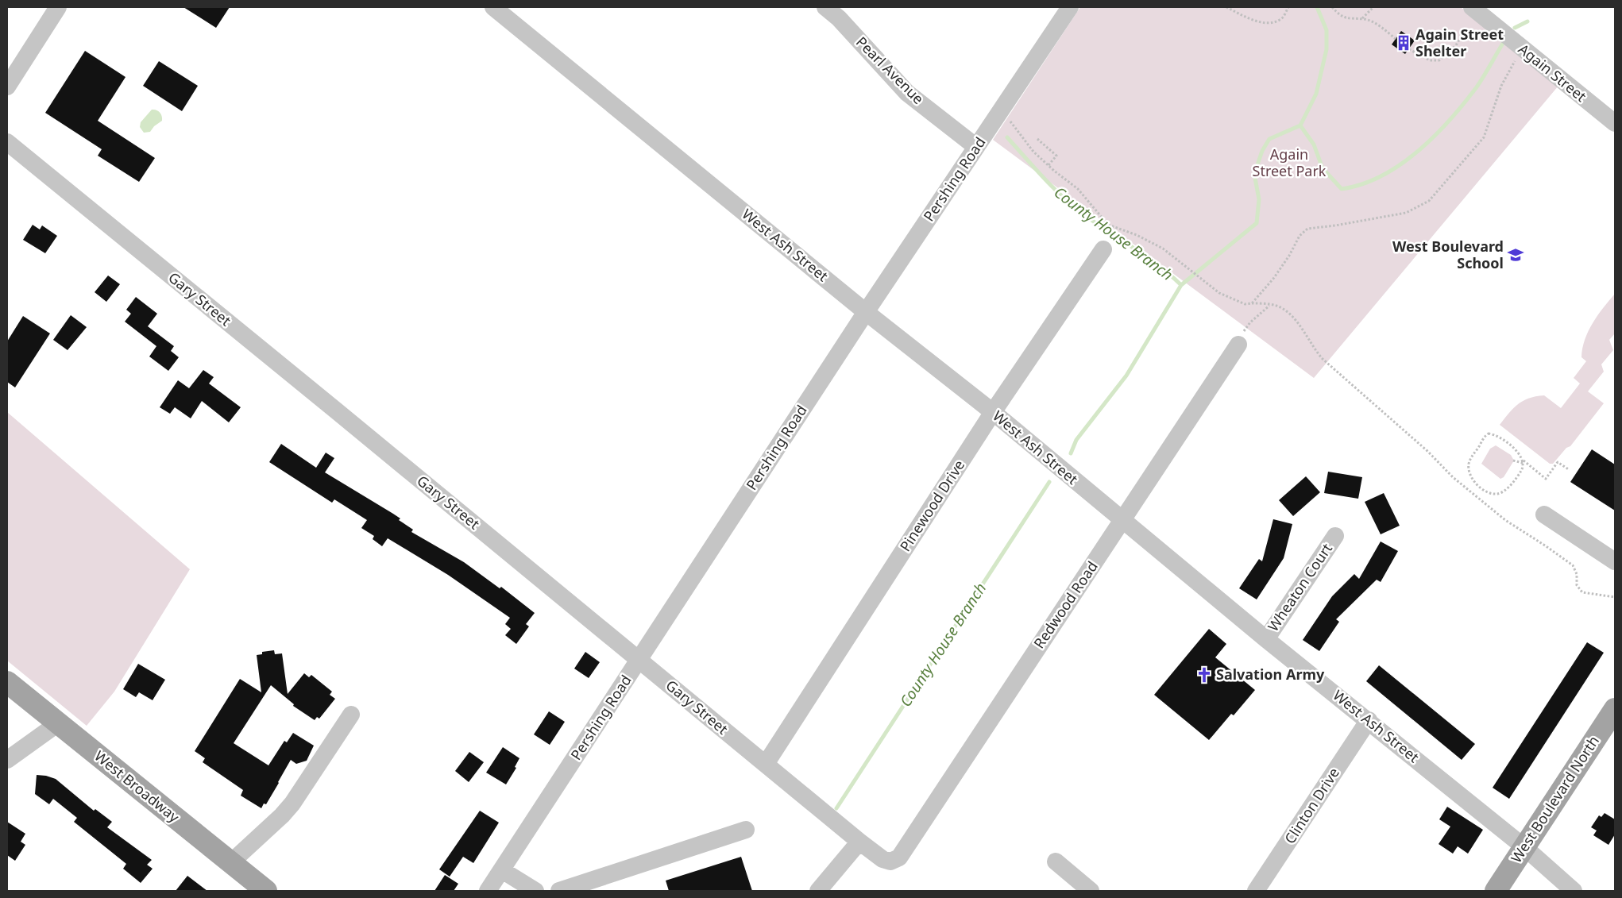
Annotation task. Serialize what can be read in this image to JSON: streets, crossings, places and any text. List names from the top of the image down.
{
  "streets": {
    "main road": ["West Broadway", "West Boulevard North"],
    "street": [
      "Pearl Avenue",
      "Again Street",
      "Pershing Road",
      "West Ash Street",
      "Gary Street",
      "Pinewood Drive",
      "Wheaton Court",
      "Redwood Road",
      "Clinton Drive"
    ]
  },
  "crossings": [
    ["Pearl Avenue", "Pershing Road"],
    ["Pershing Road", "West Ash Street"],
    ["Pershing Road", "Gary Street"],
    ["West Ash Street", "Pinewood Drive"],
    ["West Ash Street", "Wheaton Court"],
    ["West Ash Street", "Redwood Road"],
    ["West Ash Street", "West Boulevard North"],
    ["West Ash Street", "Clinton Drive"],
    ["Gary Street", "Pinewood Drive"],
    ["Gary Street", "Redwood Road"]
  ],
  "water": ["County House Branch"],
  "parks": ["Again Street Park"],
  "places": {
    "building": ["Again Street Shelter"],
    "school or university": ["West Boulevard School"],
    "church": ["Salvation Army"]
  }
}
